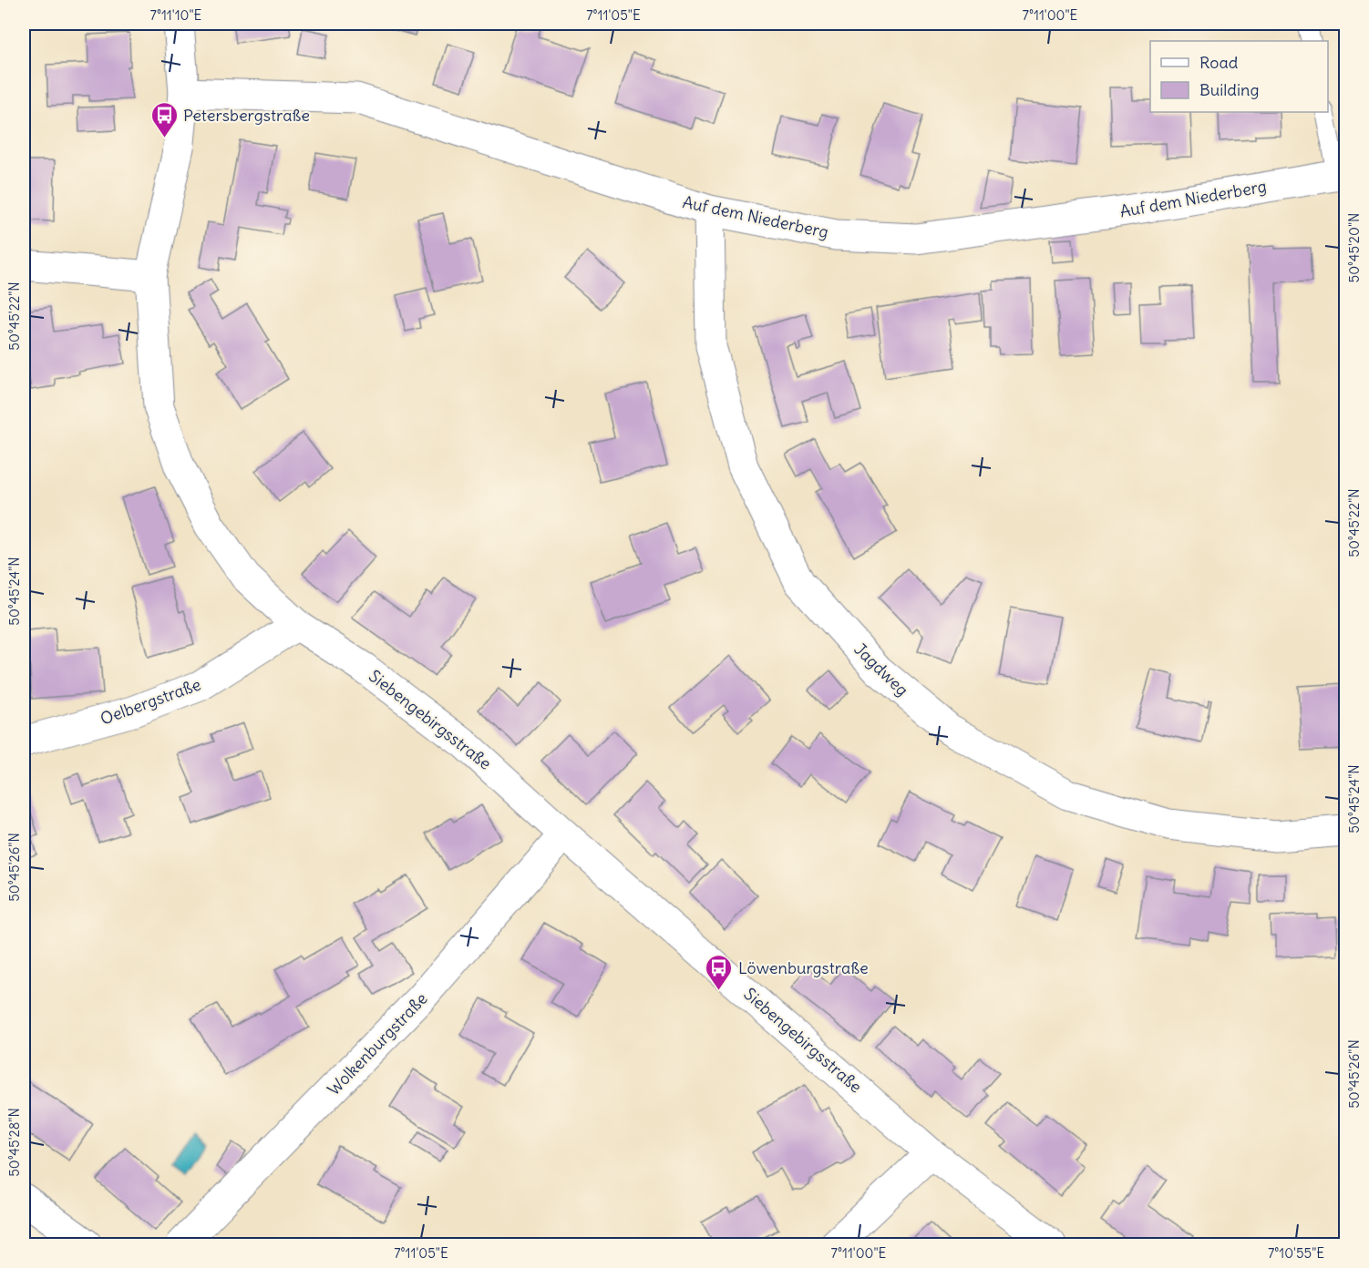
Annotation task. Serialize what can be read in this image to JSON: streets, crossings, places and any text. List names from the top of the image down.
{
  "streets": {
    "street": [
      "Auf dem Niederberg",
      "Jagdweg",
      "Oelbergstraße",
      "Siebengebirgsstraße",
      "Wolkenburgstraße"
    ]
  },
  "crossings": [
    ["Auf dem Niederberg", "Jagdweg"],
    ["Auf dem Niederberg", "Siebengebirgsstraße"],
    ["Oelbergstraße", "Siebengebirgsstraße"],
    ["Siebengebirgsstraße", "Wolkenburgstraße"]
  ],
  "places": {
    "bus stop": ["Petersbergstraße", "Löwenburgstraße"]
  },
  "legend": ["Road", "Building"],
  "coordinates": [
    "7°11'10\"E",
    "7°11'05\"E",
    "7°11'00\"E",
    "50°45'20\"N",
    "50°45'22\"N",
    "50°45'24\"N",
    "50°45'26\"N",
    "50°45'28\"N",
    "7°10'55\"E"
  ]
}
